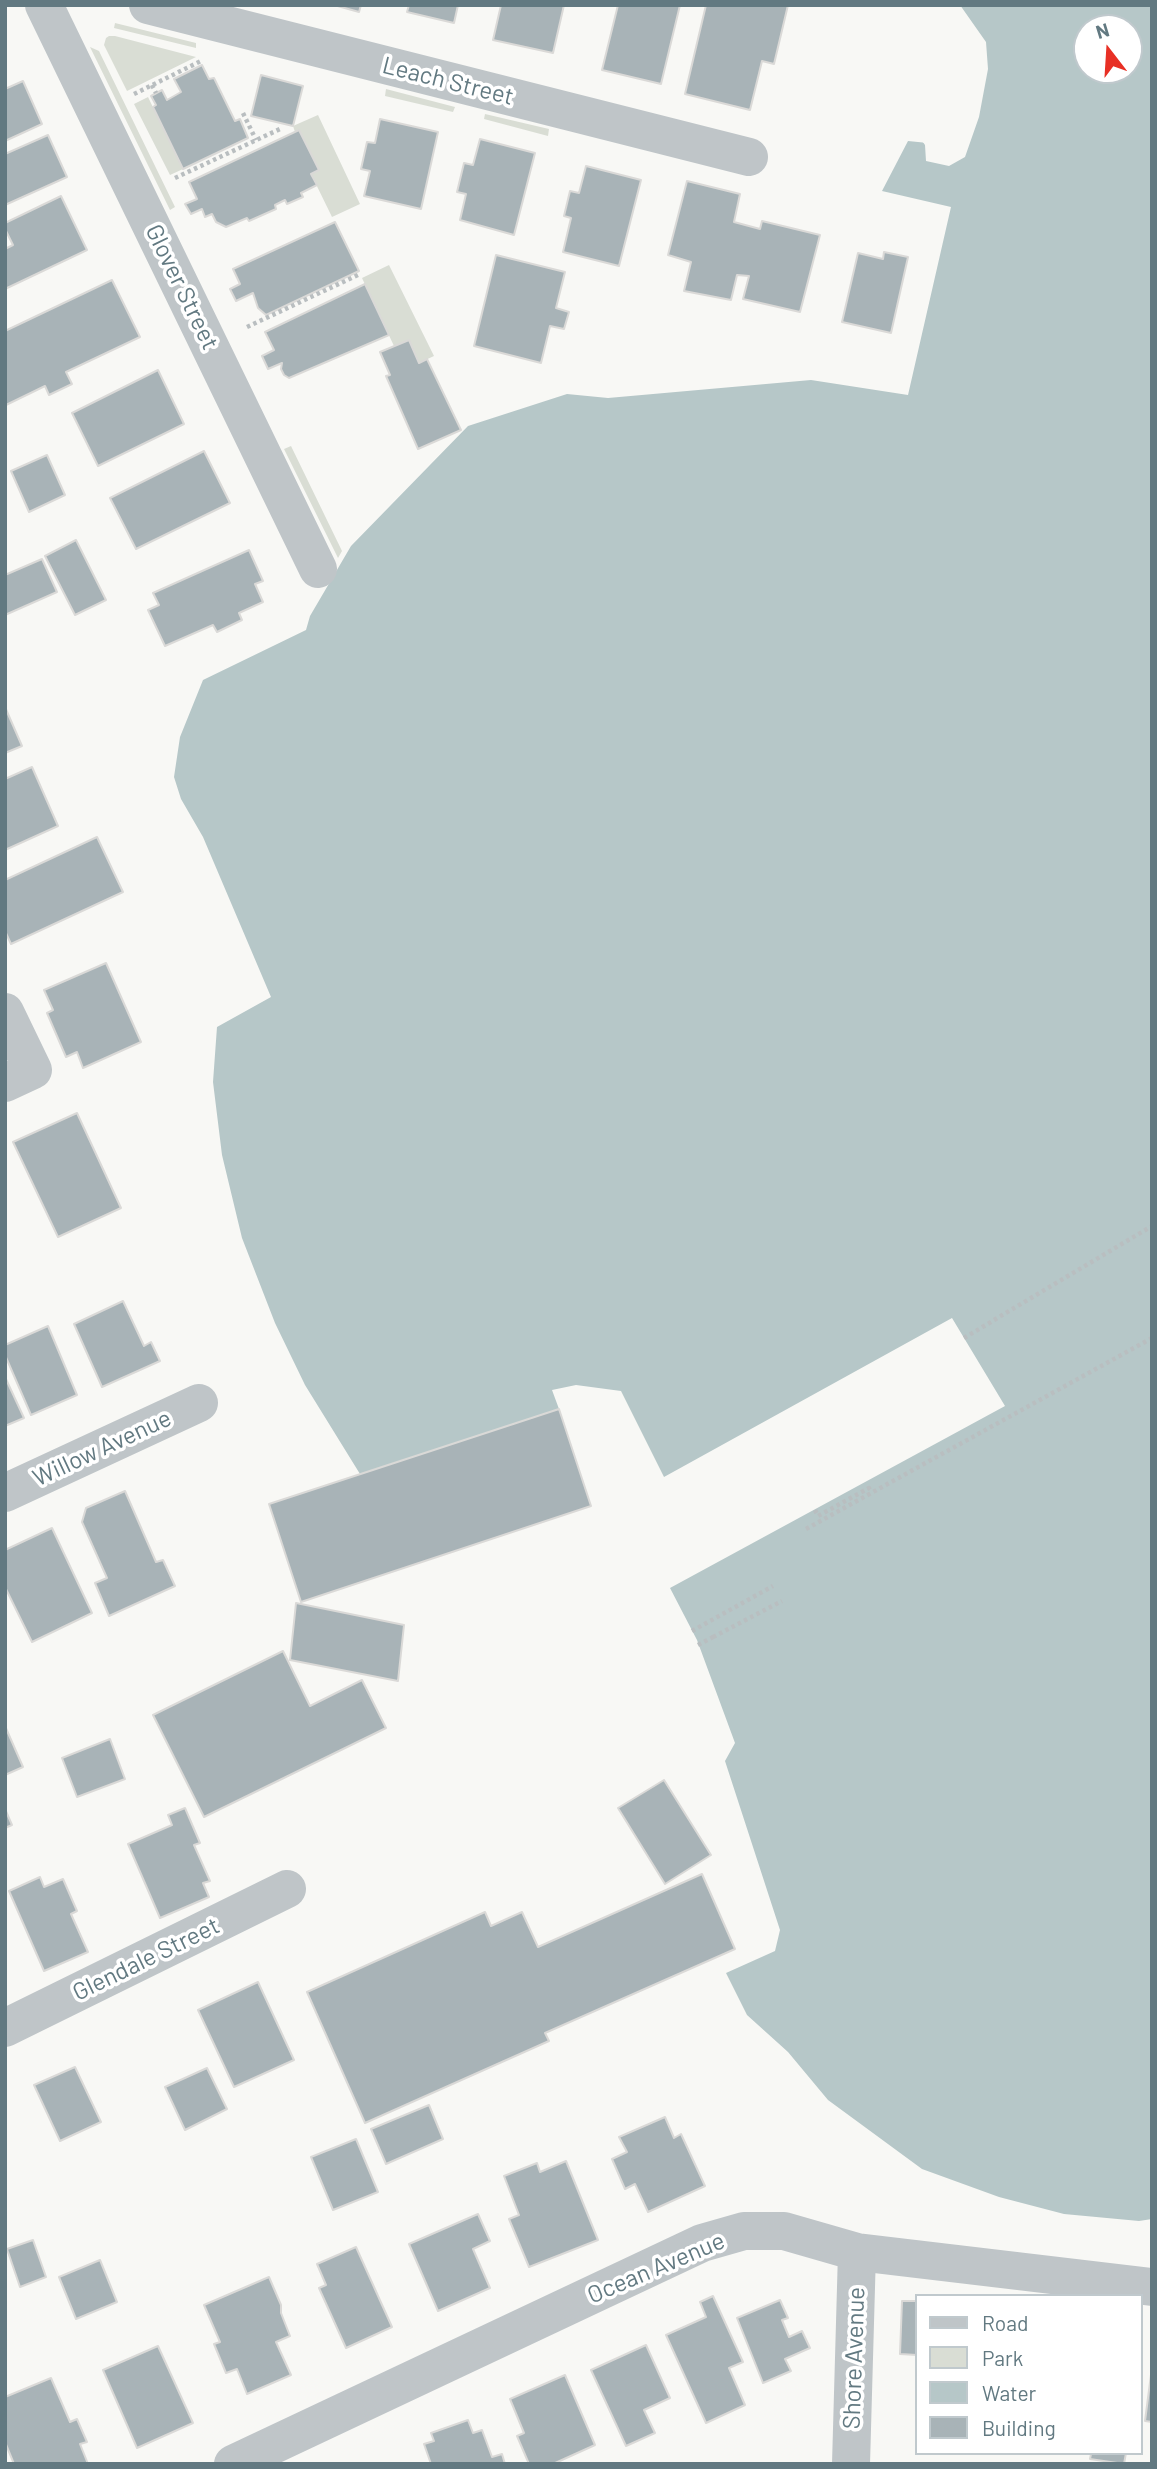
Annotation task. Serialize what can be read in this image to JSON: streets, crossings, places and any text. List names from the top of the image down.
{
  "streets": {
    "street": [
      "Leach Street",
      "Glover Street",
      "Willow Avenue",
      "Glendale Street",
      "Ocean Avenue",
      "Shore Avenue"
    ]
  },
  "crossings": [
    ["Ocean Avenue", "Shore Avenue"]
  ],
  "legend": [
    "Road",
    "Park",
    "Water",
    "Building"
  ],
  "north": "top"
}
